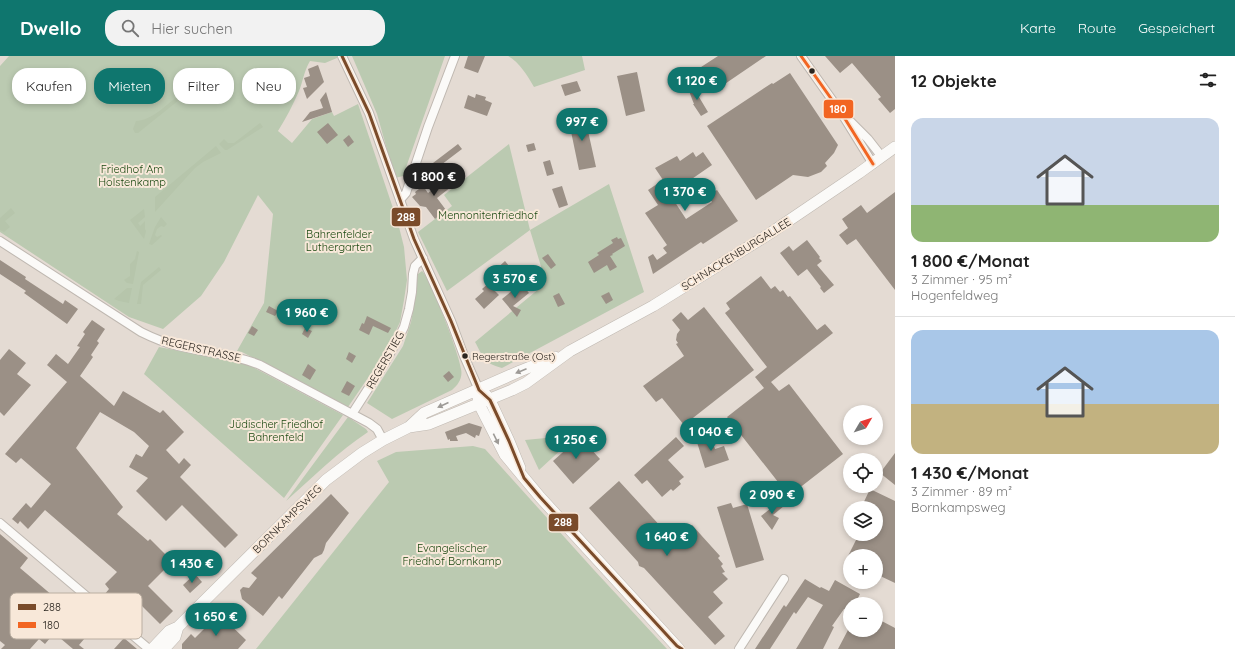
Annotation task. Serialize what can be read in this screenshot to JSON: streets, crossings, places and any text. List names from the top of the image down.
{
  "streets": {
    "main road": ["SCHNACKENBURGALLEE", "BORNKAMPSWEG"],
    "street": ["REGERSTRASSE", "REGERSTIEG"]
  },
  "crossings": [
    ["SCHNACKENBURGALLEE", "BORNKAMPSWEG"],
    ["REGERSTRASSE", "REGERSTIEG"],
    ["REGERSTRASSE", "BORNKAMPSWEG"]
  ],
  "parks": [
    "Friedhof Am Holstenkamp",
    "Mennonitenfriedhof",
    "Bahrenfelder Luthergarten",
    "Jüdischer Friedhof Bahrenfeld",
    "Evangelischer Friedhof Bornkamp"
  ],
  "places": ["Regerstraße (Ost)"],
  "lines": ["transit line 288", "transit line 180"],
  "legend": ["288", "180"],
  "north": "top right",
  "page": {
    "header": "Dwello",
    "search": "Hier suchen",
    "nav": ["Karte", "Route", "Gespeichert"],
    "heading": "12 Objekte",
    "price": [
      "1 120 €",
      "997 €",
      "1 800 €",
      "1 370 €",
      "3 570 €",
      "1 960 €",
      "1 040 €",
      "1 250 €",
      "2 090 €",
      "1 640 €",
      "1 430 €",
      "1 650 €"
    ],
    "chip": [
      "Kaufen",
      "Mieten",
      "Filter",
      "Neu"
    ],
    "list": [
      {
        "name": "1 800 €/Monat",
        "note": "3 Zimmer · 95 m² · Hogenfeldweg"
      },
      {
        "name": "1 430 €/Monat",
        "note": "3 Zimmer · 89 m² · Bornkampsweg"
      }
    ],
    "map_buttons": ["+", "−"]
  }
}
